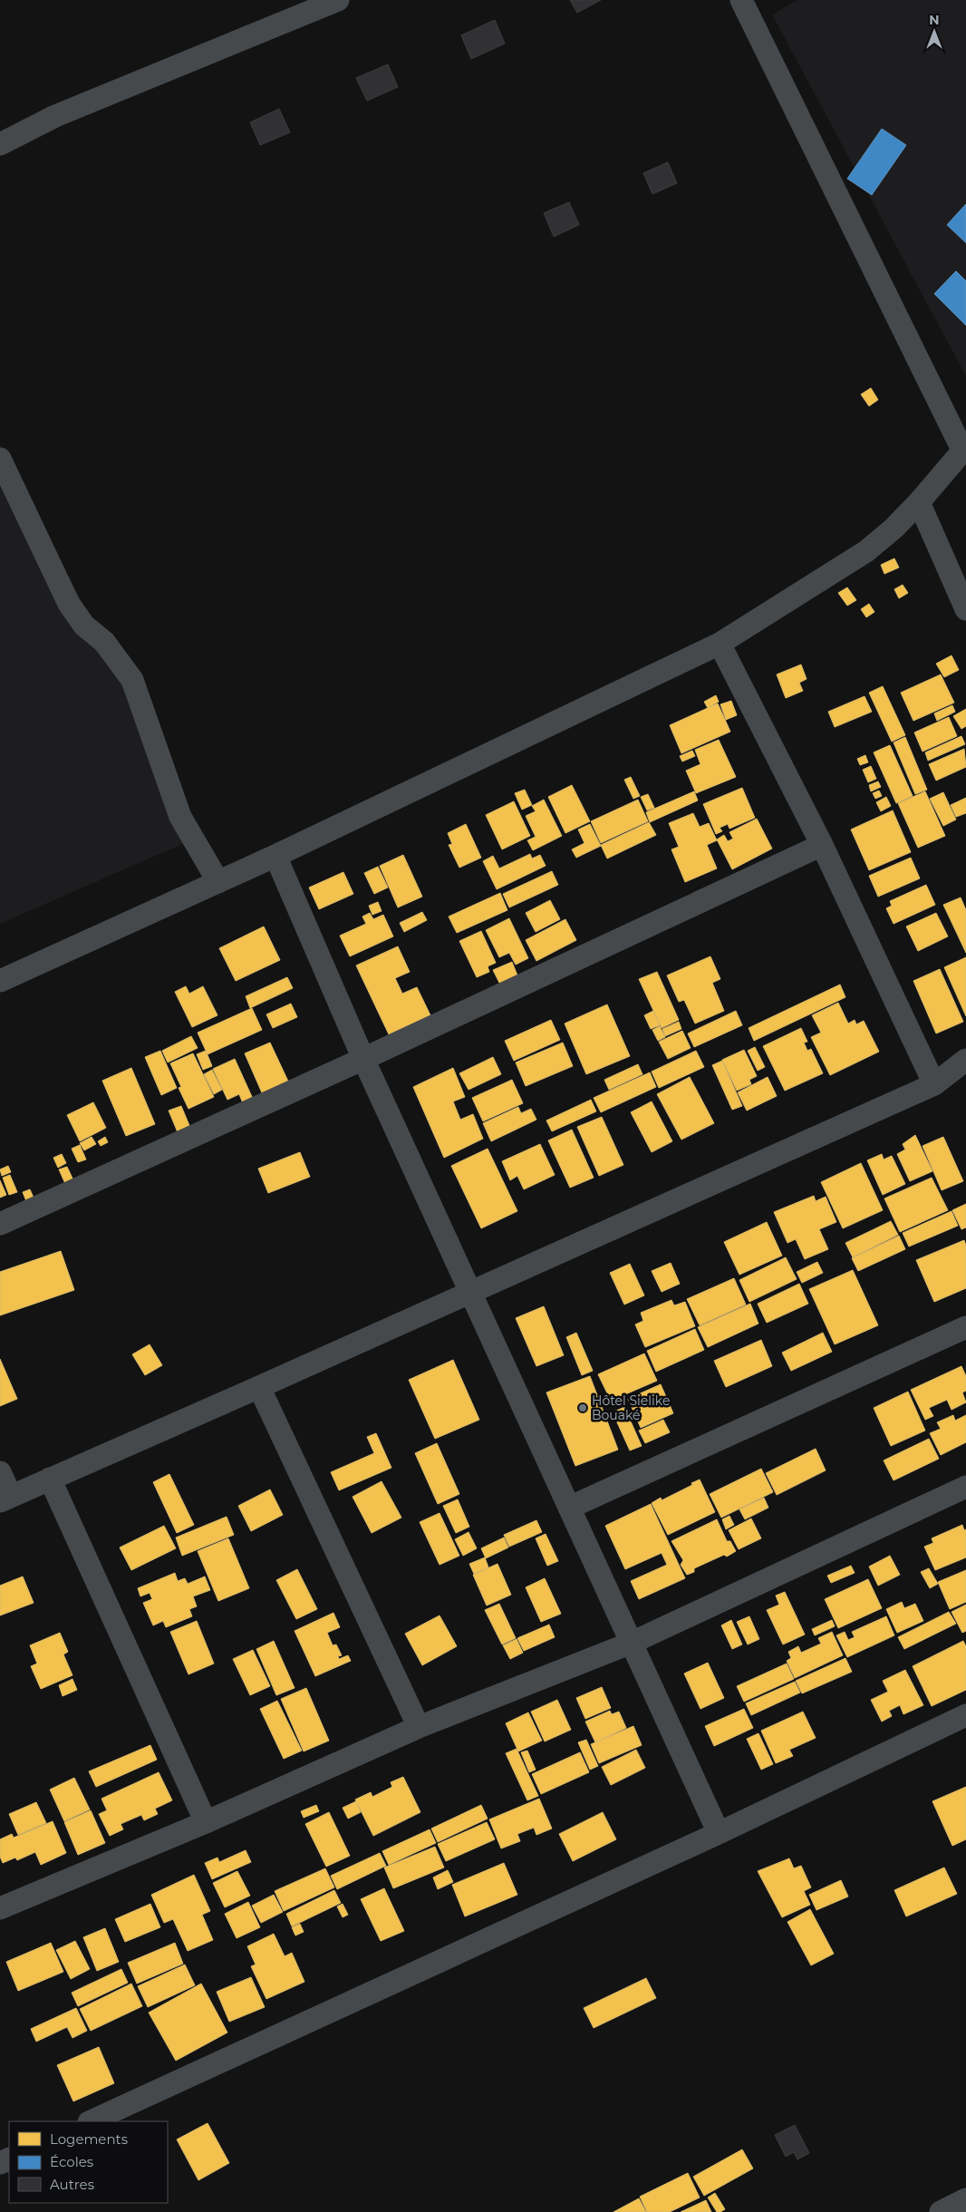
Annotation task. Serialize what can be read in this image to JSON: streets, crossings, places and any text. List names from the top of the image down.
{
  "places": ["Hôtel Sielike Bouaké"],
  "legend": ["Logements", "Écoles", "Autres"],
  "north": "top"
}
